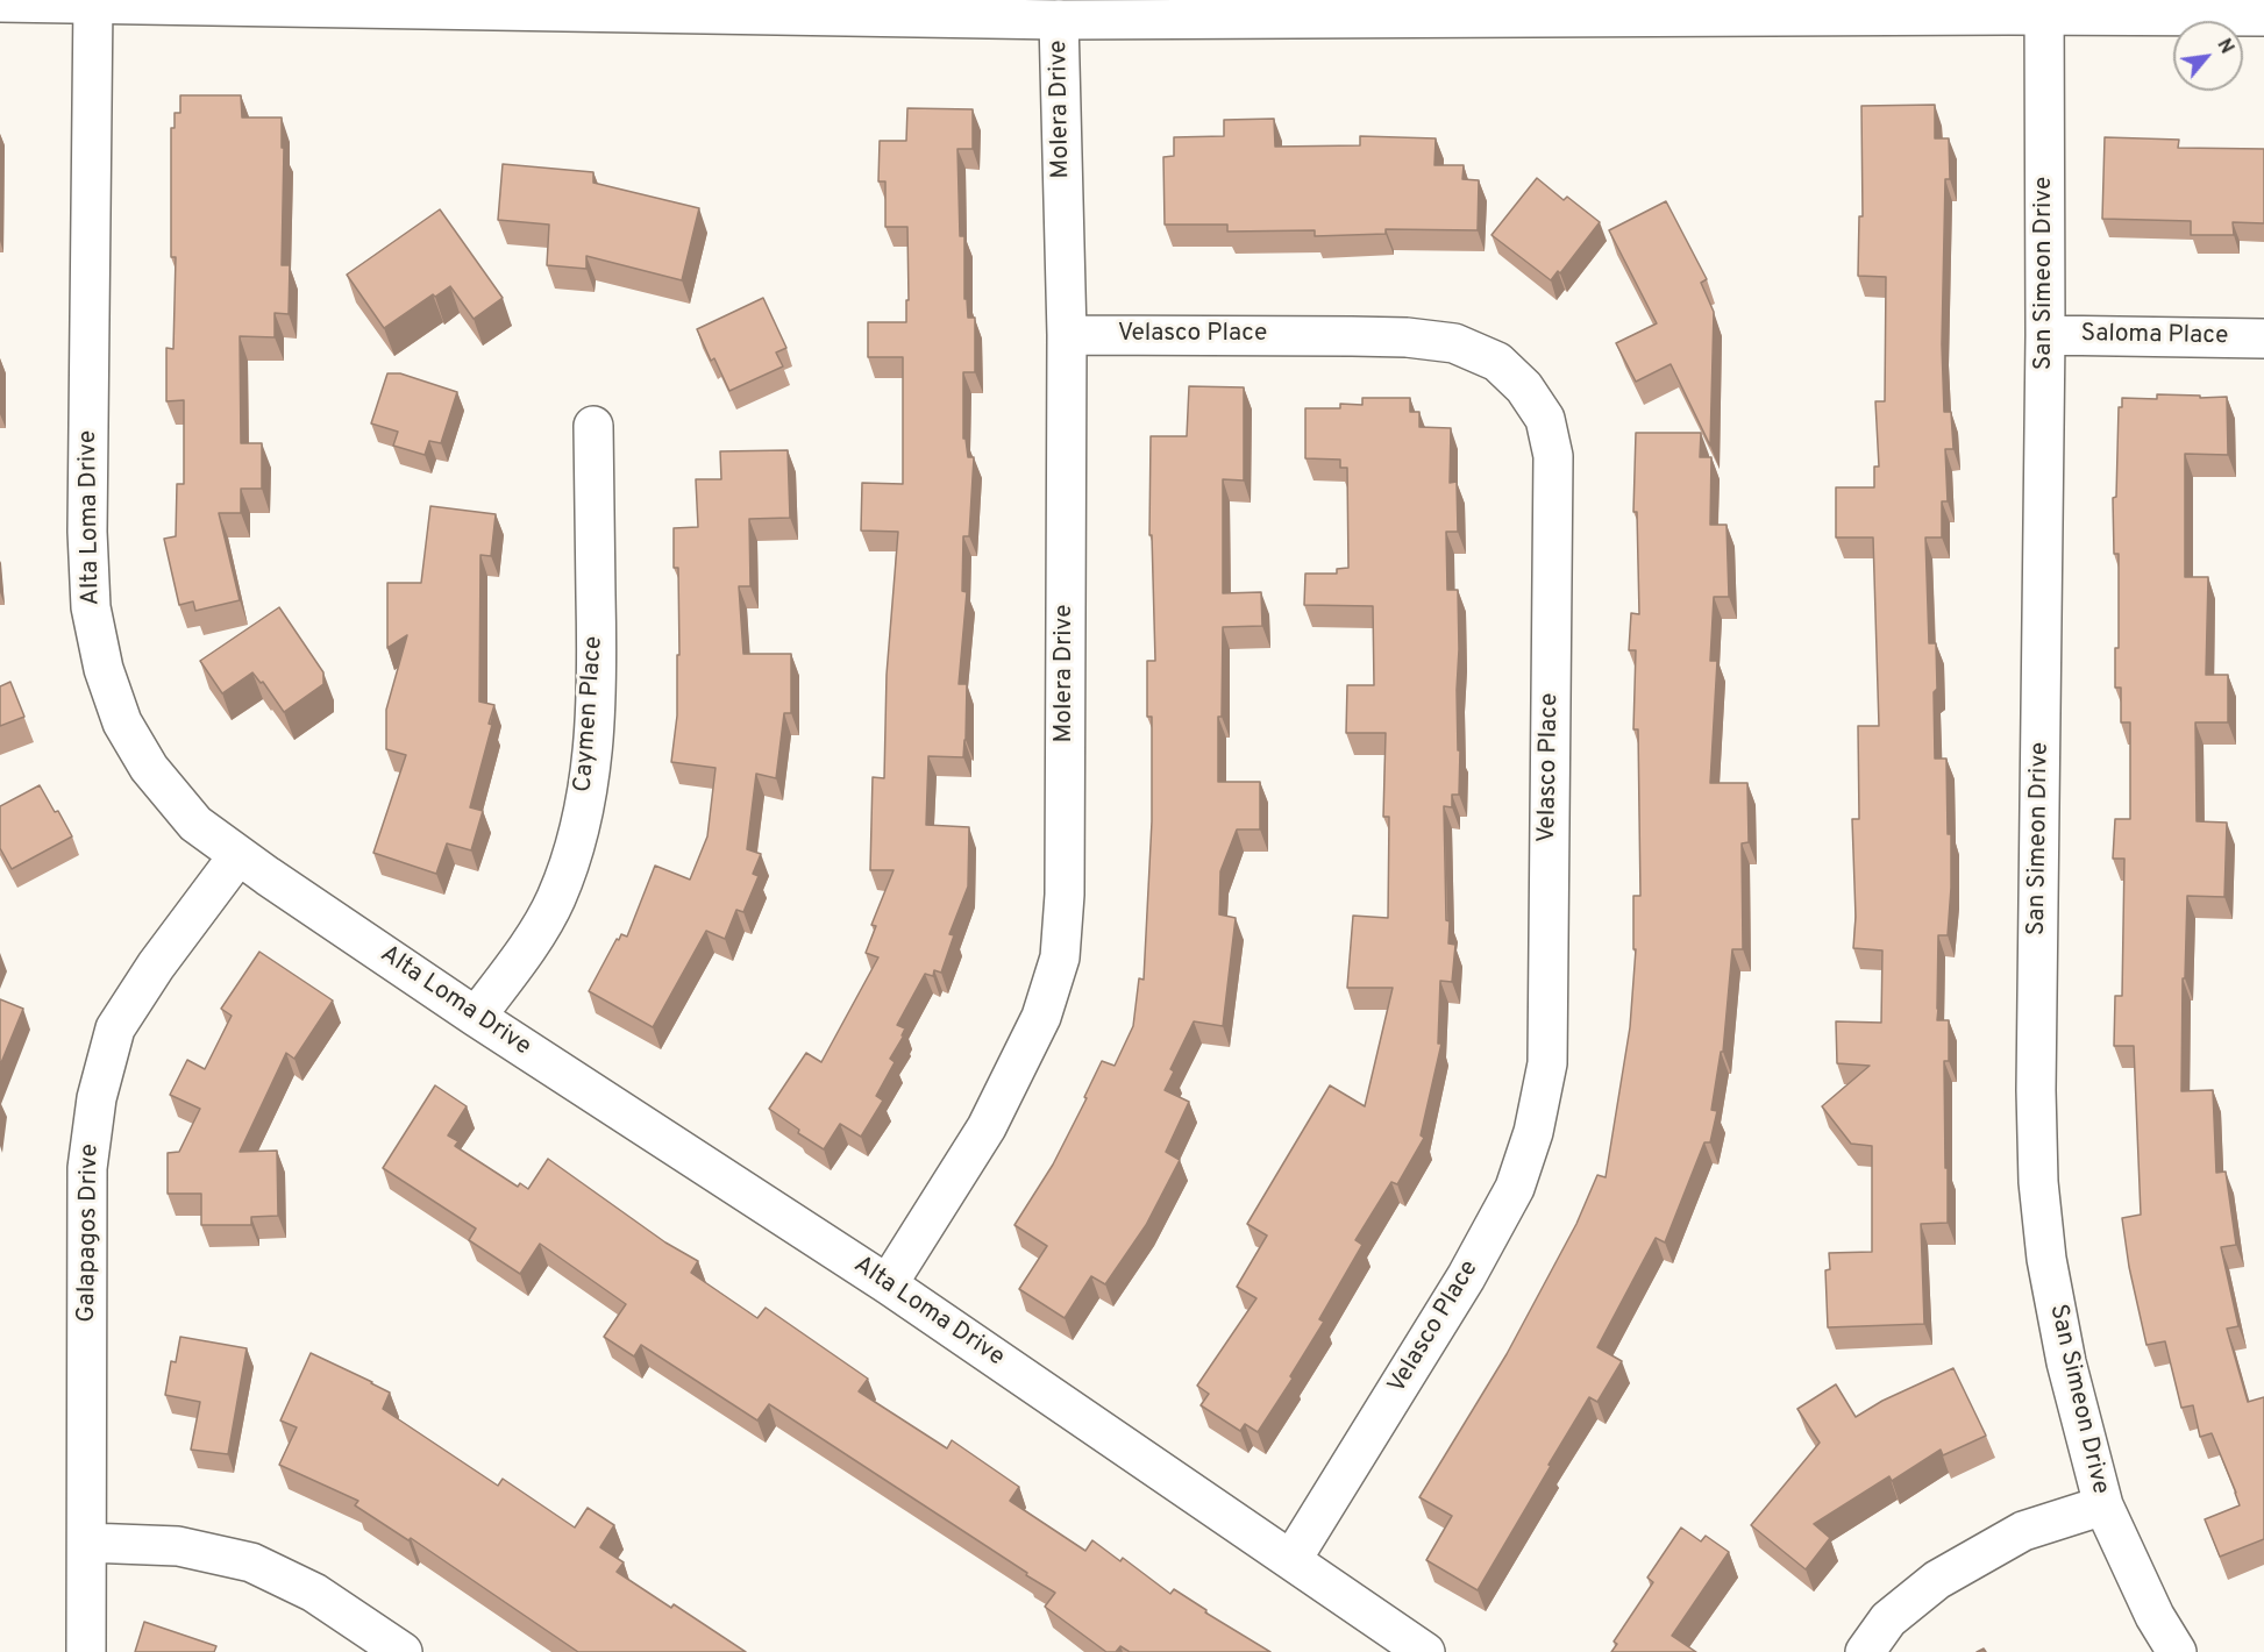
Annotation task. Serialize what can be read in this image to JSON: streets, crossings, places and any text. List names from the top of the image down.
{
  "streets": {
    "street": [
      "Molera Drive",
      "San Simeon Drive",
      "Velasco Place",
      "Saloma Place",
      "Alta Loma Drive",
      "Caymen Place",
      "Galapagos Drive"
    ]
  },
  "crossings": [
    ["Molera Drive", "Velasco Place"],
    ["Molera Drive", "Alta Loma Drive"],
    ["San Simeon Drive", "Saloma Place"],
    ["Velasco Place", "Alta Loma Drive"],
    ["Alta Loma Drive", "Caymen Place"],
    ["Alta Loma Drive", "Galapagos Drive"]
  ],
  "north": "top right"
}
